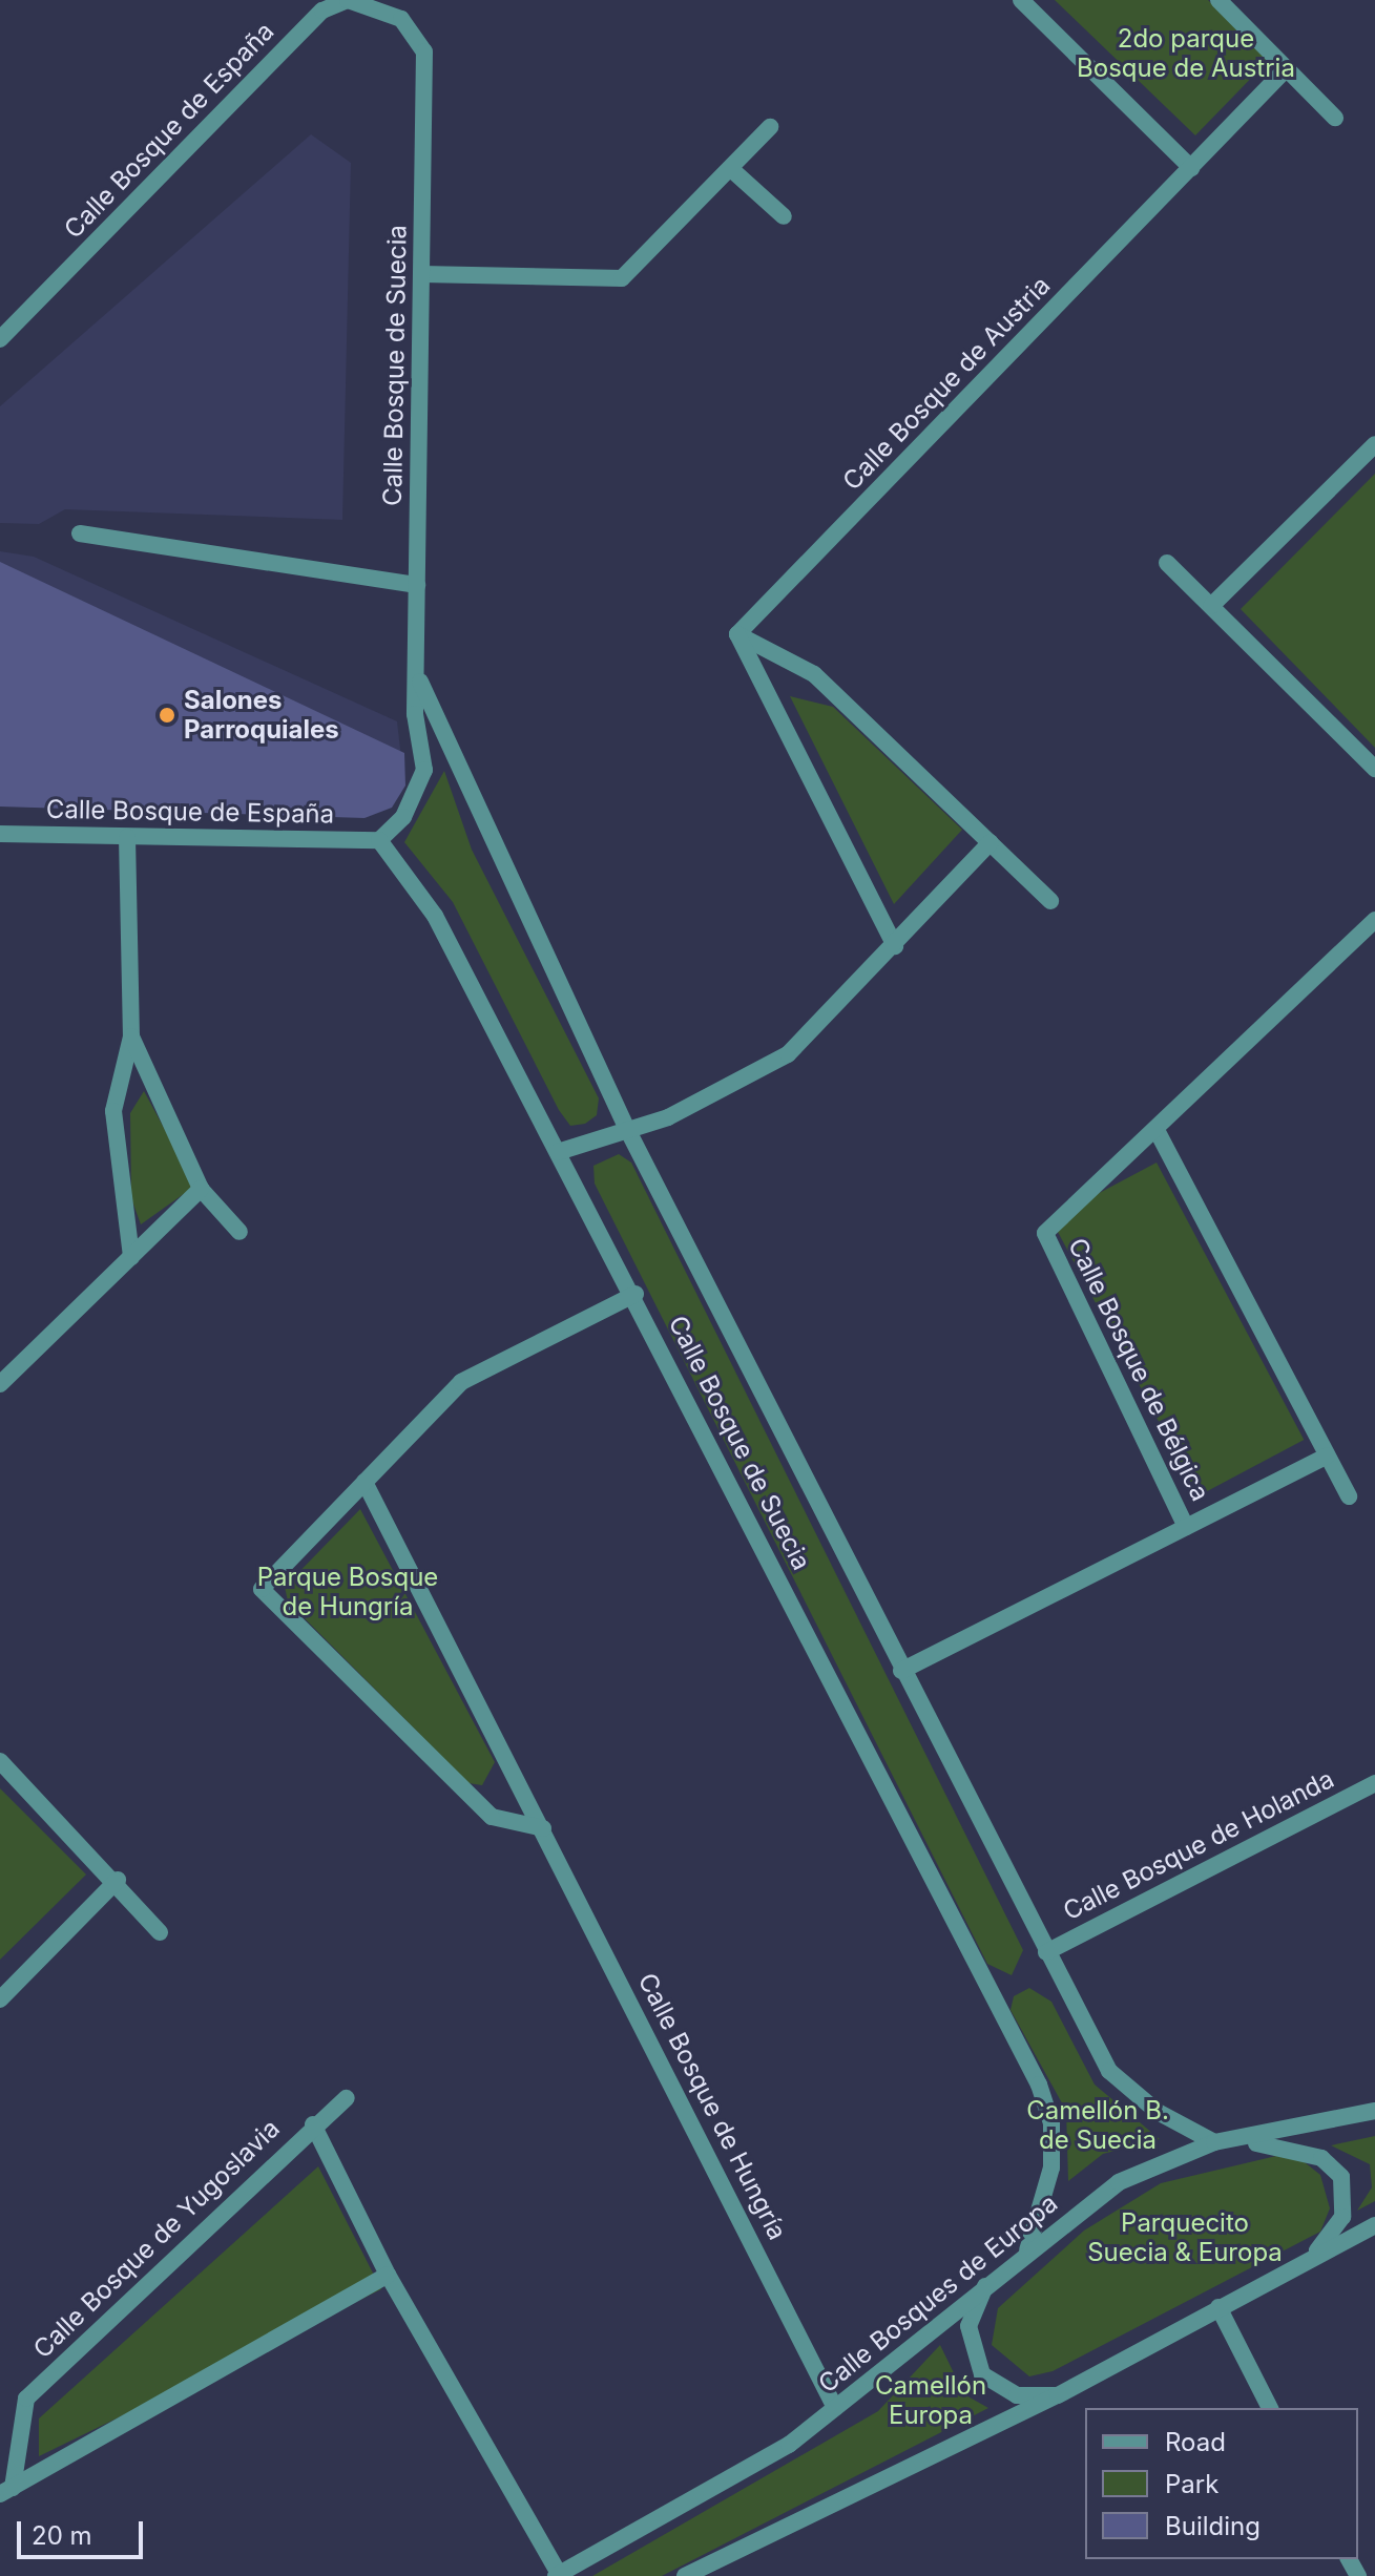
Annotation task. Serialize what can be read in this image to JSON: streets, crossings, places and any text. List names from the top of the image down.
{
  "streets": {
    "street": [
      "Calle Bosque de España",
      "Calle Bosque de Suecia",
      "Calle Bosque de Austria",
      "Calle Bosque de Bélgica",
      "Calle Bosque de Holanda",
      "Calle Bosque de Hungría",
      "Calle Bosque de Yugoslavia",
      "Calle Bosques de Europa"
    ]
  },
  "crossings": [
    ["Calle Bosque de España", "Calle Bosque de Suecia"],
    ["Calle Bosque de Suecia", "Calle Bosque de Bélgica"],
    ["Calle Bosque de Suecia", "Calle Bosque de Holanda"],
    ["Calle Bosque de Suecia", "Calle Bosques de Europa"],
    ["Calle Bosque de Hungría", "Calle Bosques de Europa"],
    ["Calle Bosque de Yugoslavia", "Calle Bosques de Europa"]
  ],
  "parks": [
    "2do parque Bosque de Austria",
    "Parque Bosque de Hungría",
    "Camellón B. de Suecia",
    "Parquecito Suecia & Europa",
    "Camellón Europa"
  ],
  "places": ["Salones Parroquiales"],
  "legend": ["Road", "Park", "Building"],
  "scale_bar": "20 m"
}
